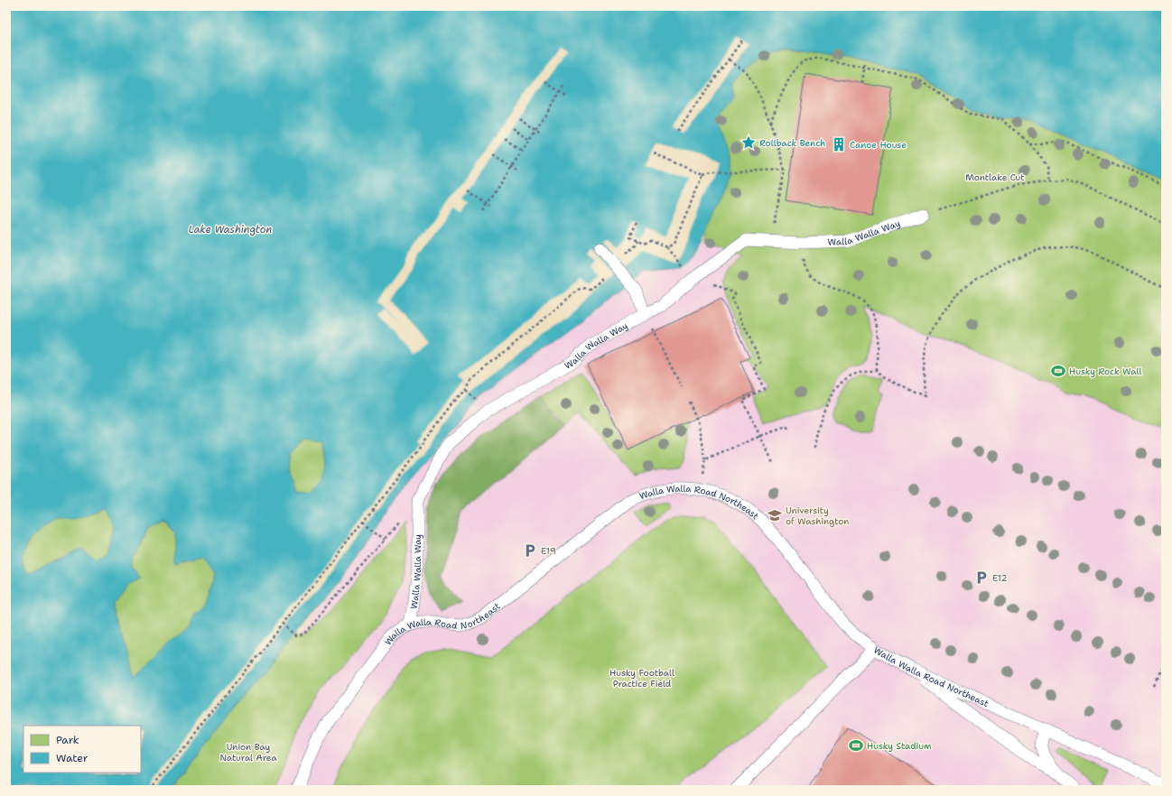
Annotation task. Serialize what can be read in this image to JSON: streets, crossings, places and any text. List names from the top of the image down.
{
  "streets": {
    "lane": ["Walla Walla Way", "Walla Walla Road Northeast"]
  },
  "crossings": [
    ["Walla Walla Way", "Walla Walla Road Northeast"]
  ],
  "water": ["Lake Washington"],
  "parks": ["Montlake Cut", "Husky Football Practice Field", "Union Bay Natural Area"],
  "places": {
    "place": ["Rollback Bench"],
    "building": ["Canoe House"],
    "sports": ["Husky Rock Wall", "Husky Stadium"],
    "school or university": ["University of Washington"],
    "parking": ["E19", "E12"]
  },
  "legend": ["Park", "Water"]
}
